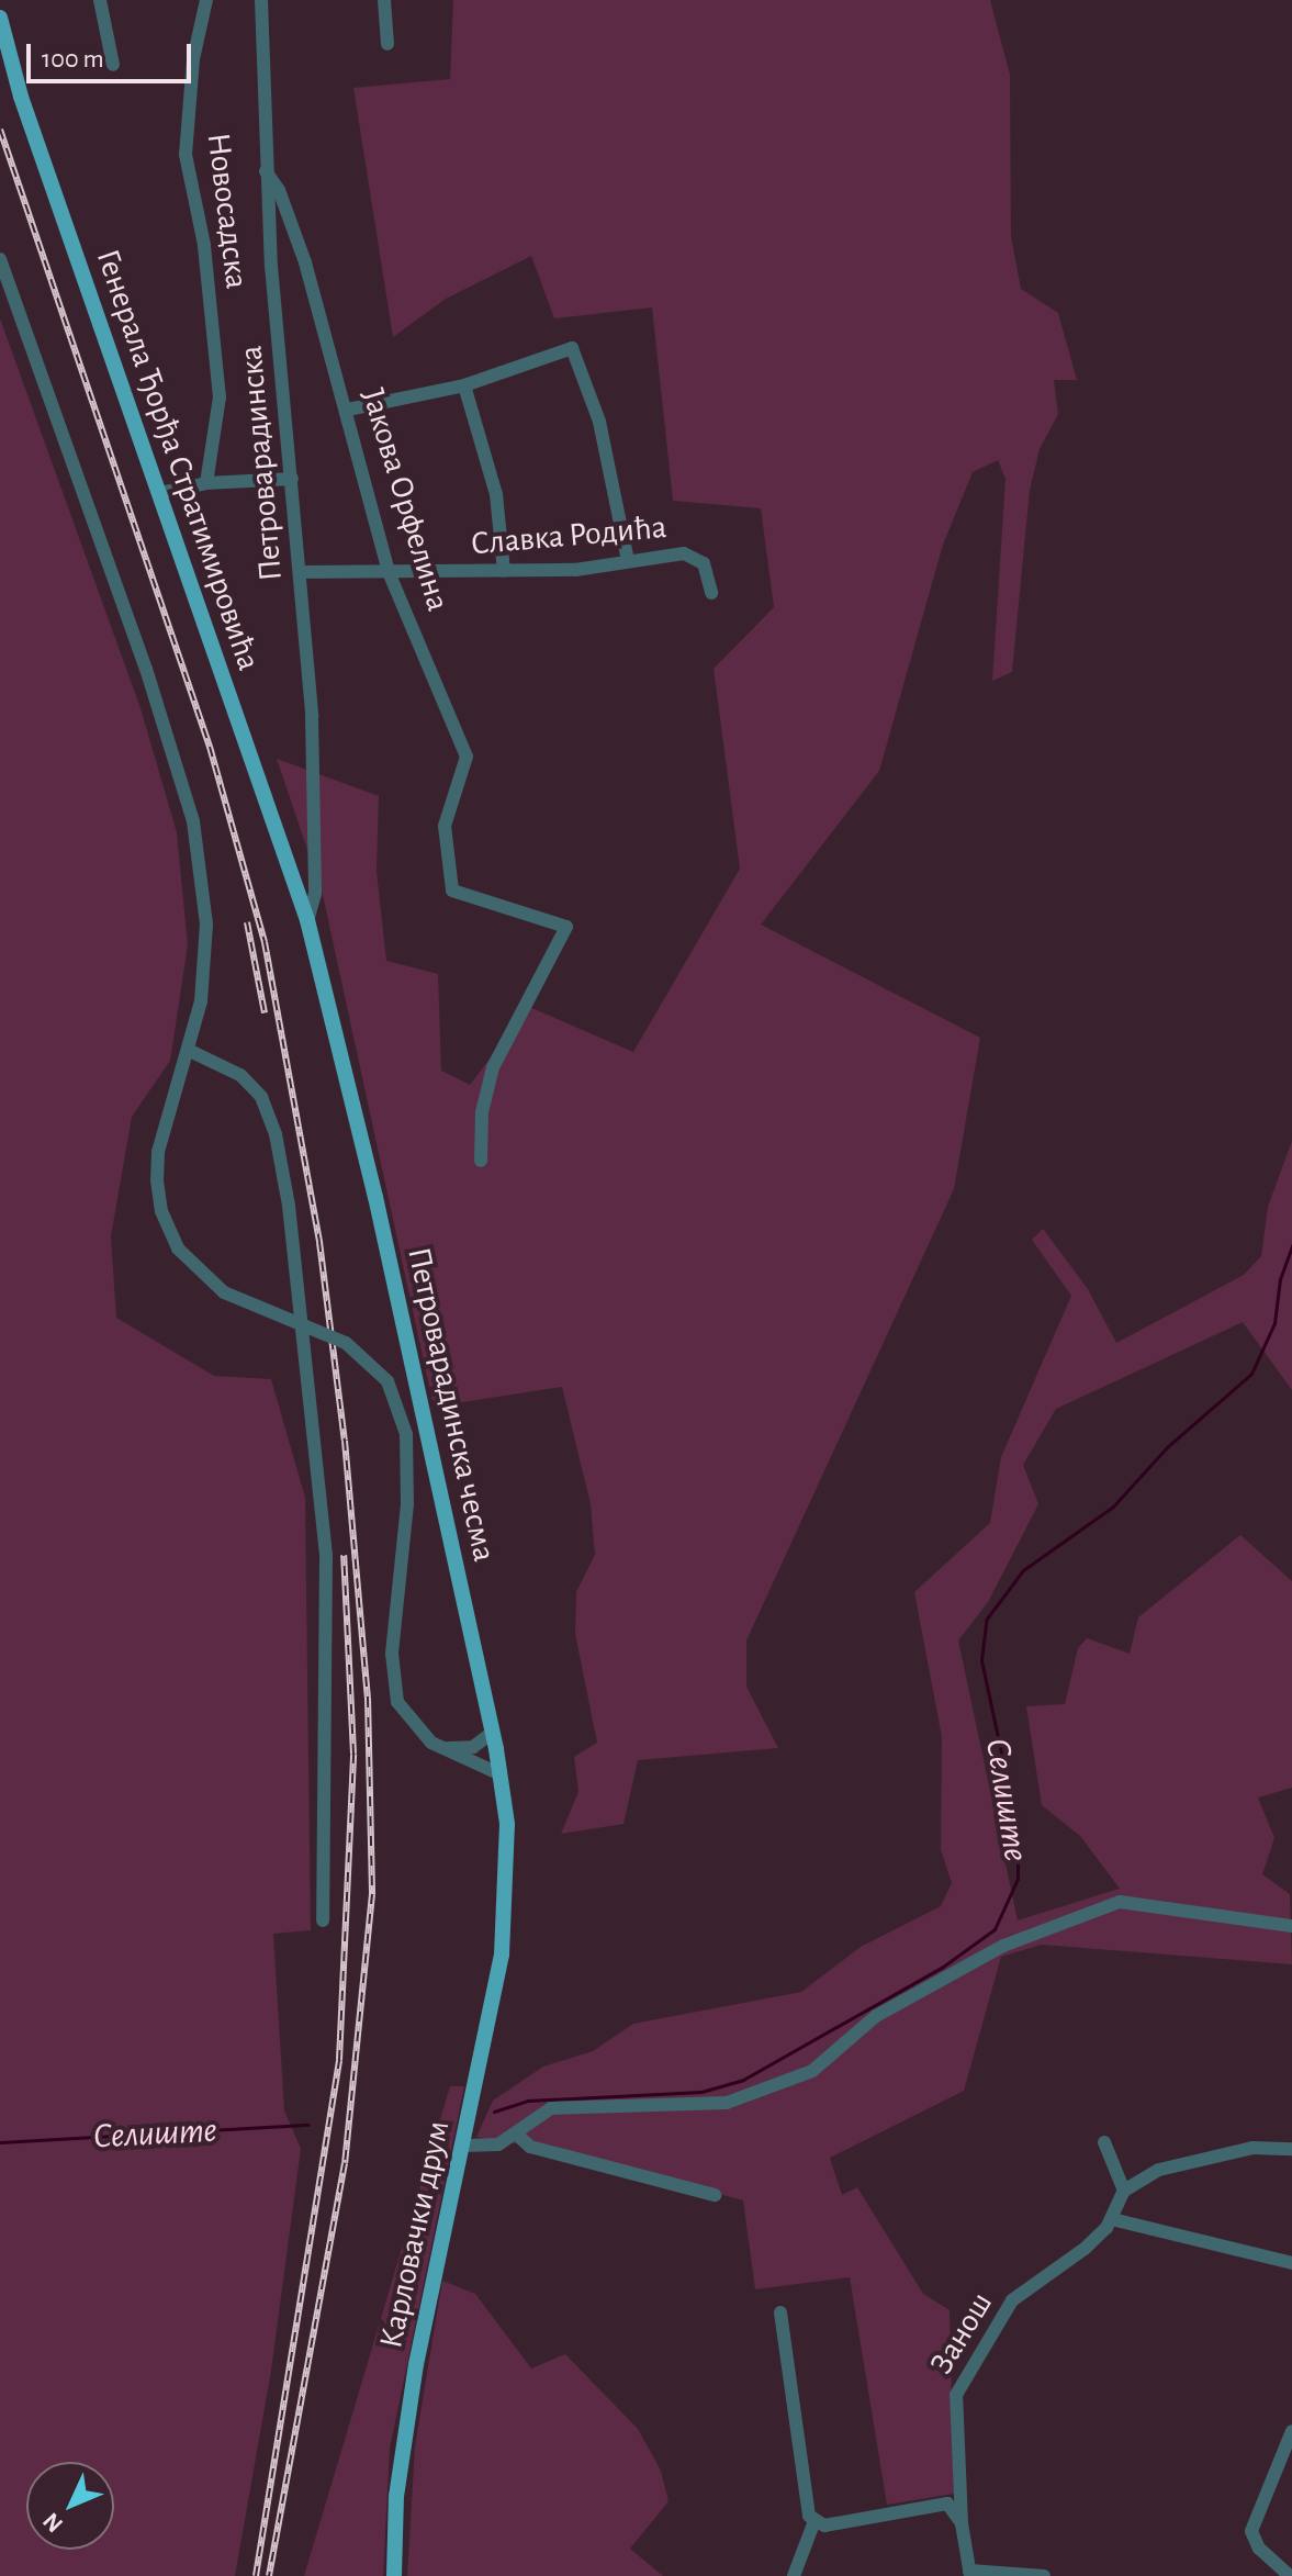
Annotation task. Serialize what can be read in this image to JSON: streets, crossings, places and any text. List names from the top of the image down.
{
  "streets": {
    "main road": ["Генерала Ђорђа Стратимировића", "Петроварадинска чесма", "Карловачки друм"],
    "street": [
      "Новосадска",
      "Петроварадинска",
      "Јакова Орфелина",
      "Славка Родића",
      "Занош"
    ]
  },
  "crossings": [
    ["Генерала Ђорђа Стратимировића", "Петроварадинска"],
    ["Генерала Ђорђа Стратимировића", "Петроварадинска чесма"],
    ["Петроварадинска", "Јакова Орфелина"],
    ["Петроварадинска", "Славка Родића"],
    ["Петроварадинска", "Петроварадинска чесма"],
    ["Јакова Орфелина", "Славка Родића"],
    ["Петроварадинска чесма", "Карловачки друм"]
  ],
  "water": ["Селиште"],
  "scale_bar": "100 m",
  "north": "bottom left"
}
